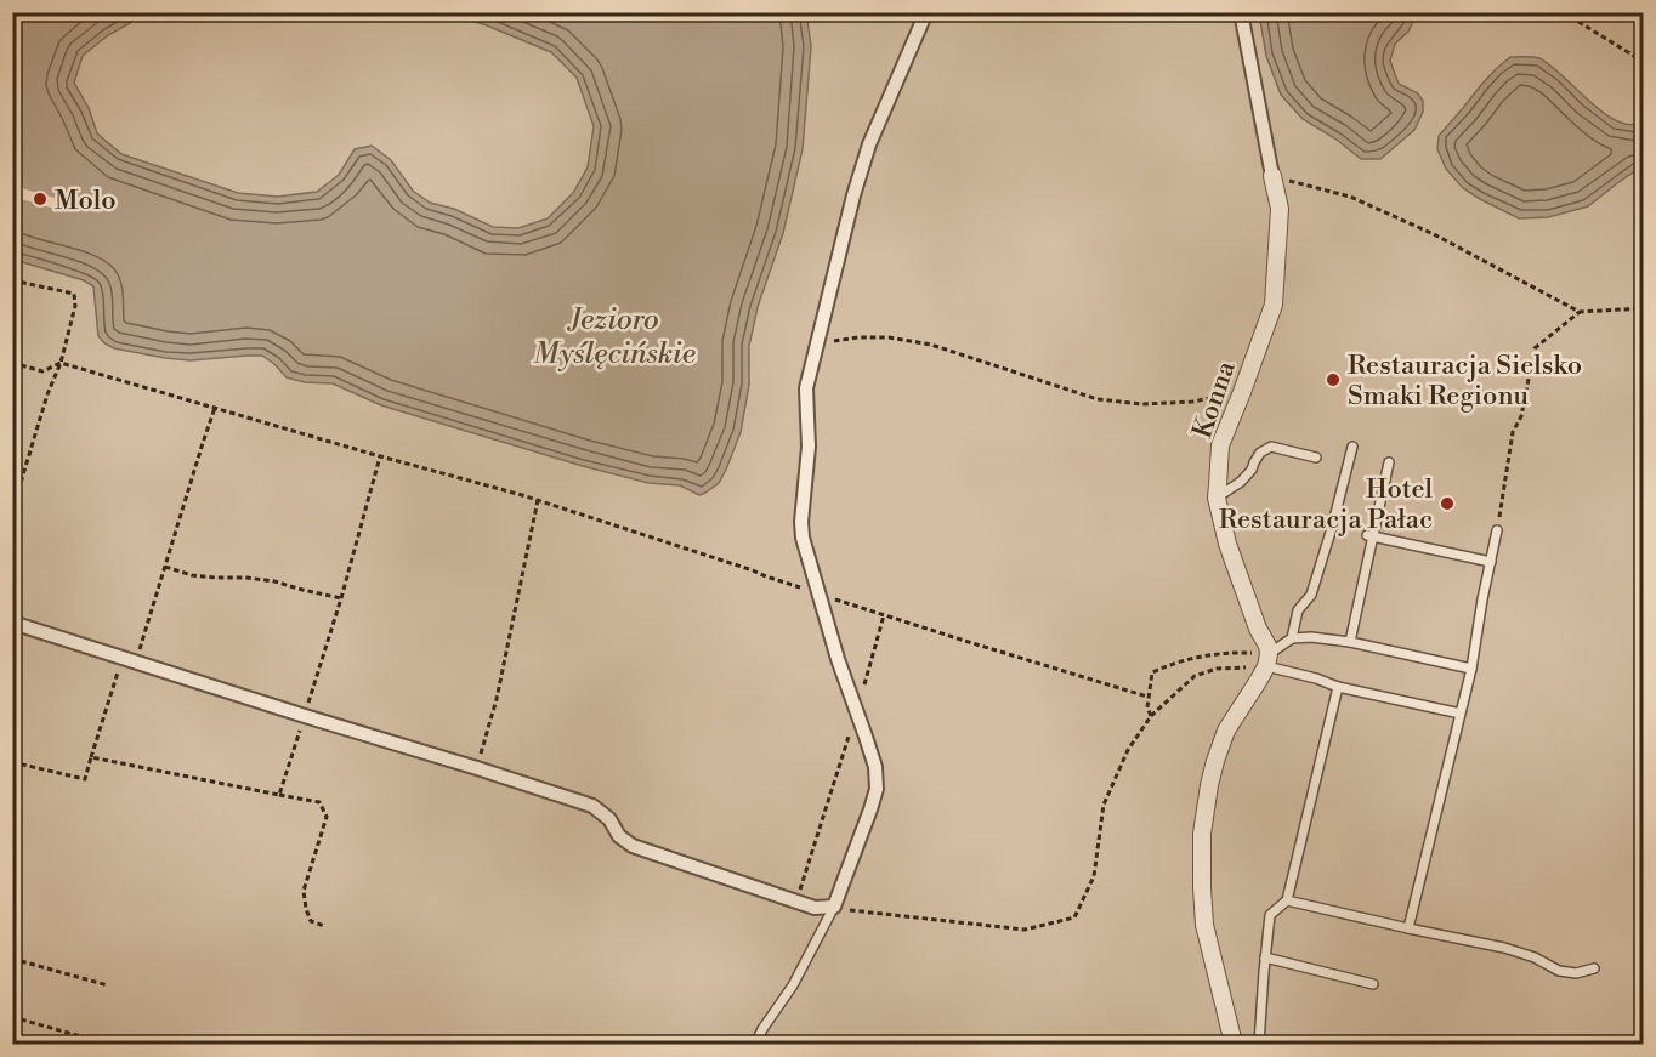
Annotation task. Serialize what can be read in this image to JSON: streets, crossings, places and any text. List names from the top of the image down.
{
  "streets": {
    "street": ["Konna"]
  },
  "water": ["Jezioro Myślęcińskie"],
  "places": ["Molo", "Restauracja Sielsko Smaki Regionu", "Hotel Restauracja Pałac"]
}
